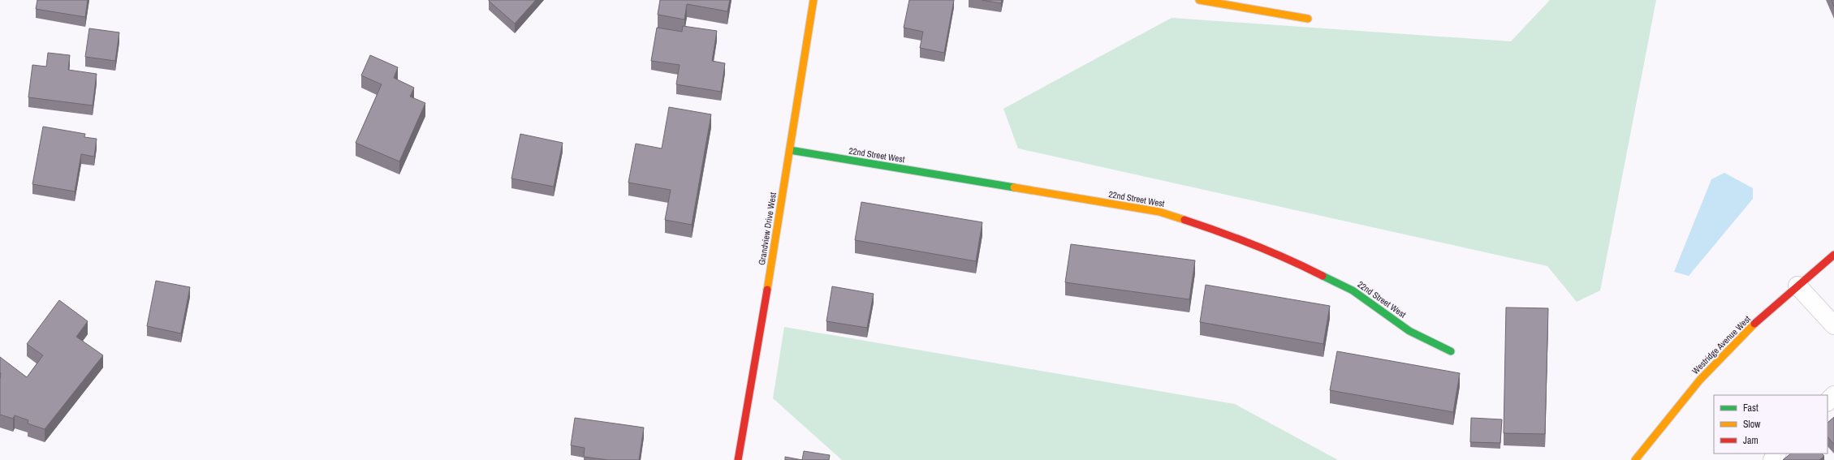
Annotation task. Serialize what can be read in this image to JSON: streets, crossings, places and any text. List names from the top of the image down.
{
  "streets": {
    "street": ["22nd Street West", "Grandview Drive West", "Westridge Avenue West"]
  },
  "crossings": [
    ["22nd Street West", "Grandview Drive West"]
  ],
  "legend": ["Fast", "Slow", "Jam"]
}
